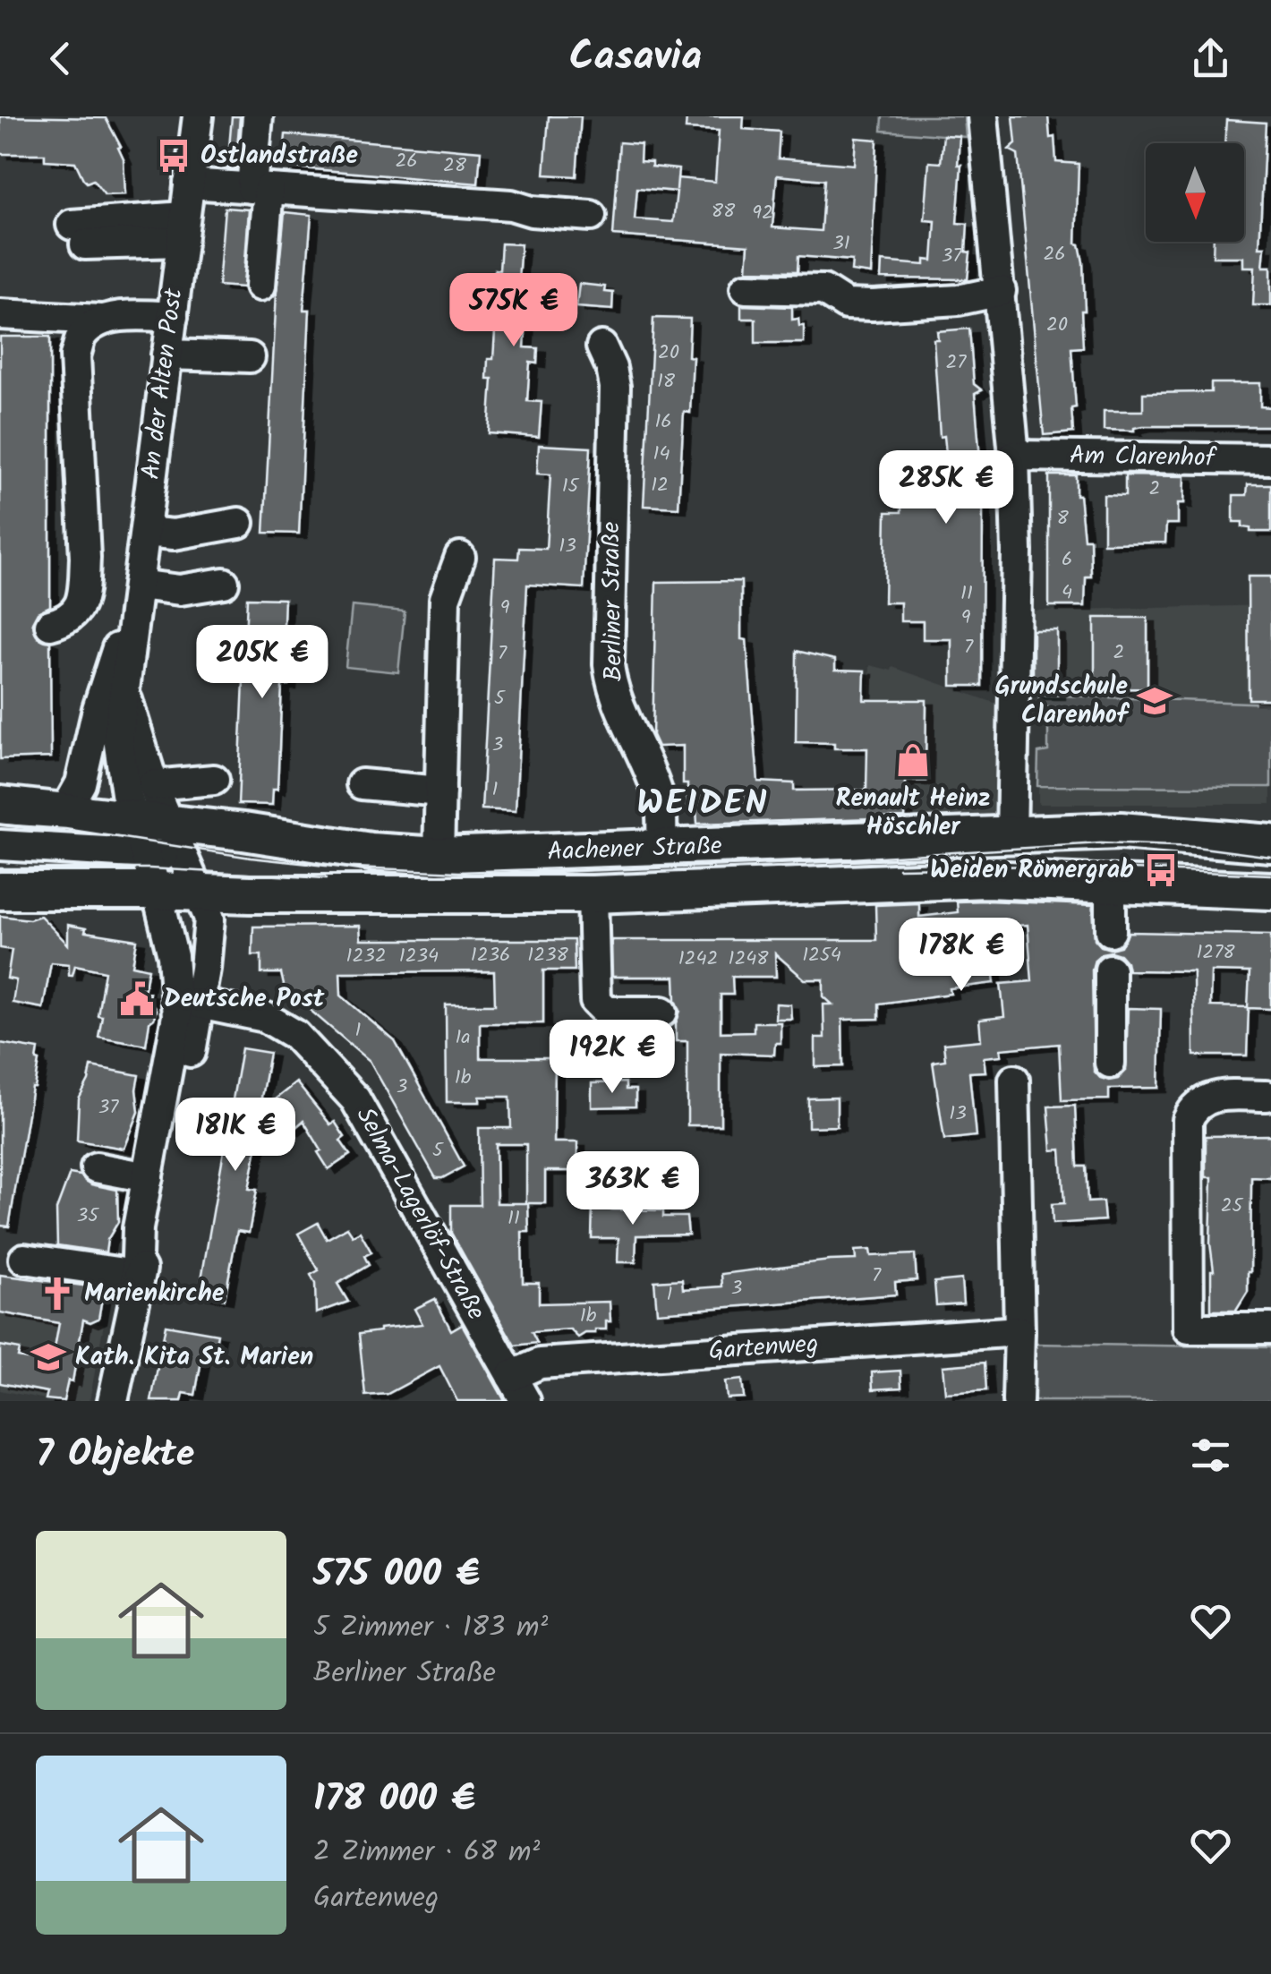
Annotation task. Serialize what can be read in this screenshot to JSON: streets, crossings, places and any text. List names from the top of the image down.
{
  "streets": {
    "main road": ["Aachener Straße"],
    "street": [
      "An der Alten Post",
      "Am Clarenhof",
      "Berliner Straße",
      "Selma-Lagerlöf-Straße",
      "Gartenweg"
    ]
  },
  "crossings": [
    ["An der Alten Post", "Aachener Straße"],
    ["Berliner Straße", "Aachener Straße"],
    ["Selma-Lagerlöf-Straße", "Gartenweg"]
  ],
  "districts": ["WEIDEN"],
  "places": {
    "bus stop": ["Ostlandstraße", "Weiden Römergrab"],
    "school or university": ["Grundschule Clarenhof", "Kath. Kita St. Marien"],
    "shop": ["Renault Heinz Höschler"],
    "public building": ["Deutsche Post"],
    "church": ["Marienkirche"]
  },
  "house_numbers": [
    "26",
    "28",
    "88",
    "92",
    "31",
    "26",
    "37",
    "20",
    "20",
    "27",
    "18",
    "16",
    "14",
    "12",
    "15",
    "2",
    "8",
    "13",
    "6",
    "4",
    "11",
    "9",
    "9",
    "7",
    "2",
    "7",
    "5",
    "3",
    "1",
    "1278",
    "1236",
    "1238",
    "1254",
    "1232",
    "1234",
    "1242",
    "1248",
    "1",
    "1a",
    "1b",
    "3",
    "37",
    "13",
    "5",
    "25",
    "35",
    "11",
    "7",
    "3",
    "1",
    "1b"
  ],
  "north": "bottom",
  "page": {
    "header": "Casavia",
    "price": [
      "575K €",
      "285K €",
      "205K €",
      "178K €",
      "192K €",
      "181K €",
      "363K €"
    ],
    "heading": "7 Objekte",
    "list": [
      {
        "name": "575 000 €",
        "note": "5 Zimmer · 183 m² · Berliner Straße"
      },
      {
        "name": "178 000 €",
        "note": "2 Zimmer · 68 m² · Gartenweg"
      }
    ]
  }
}
